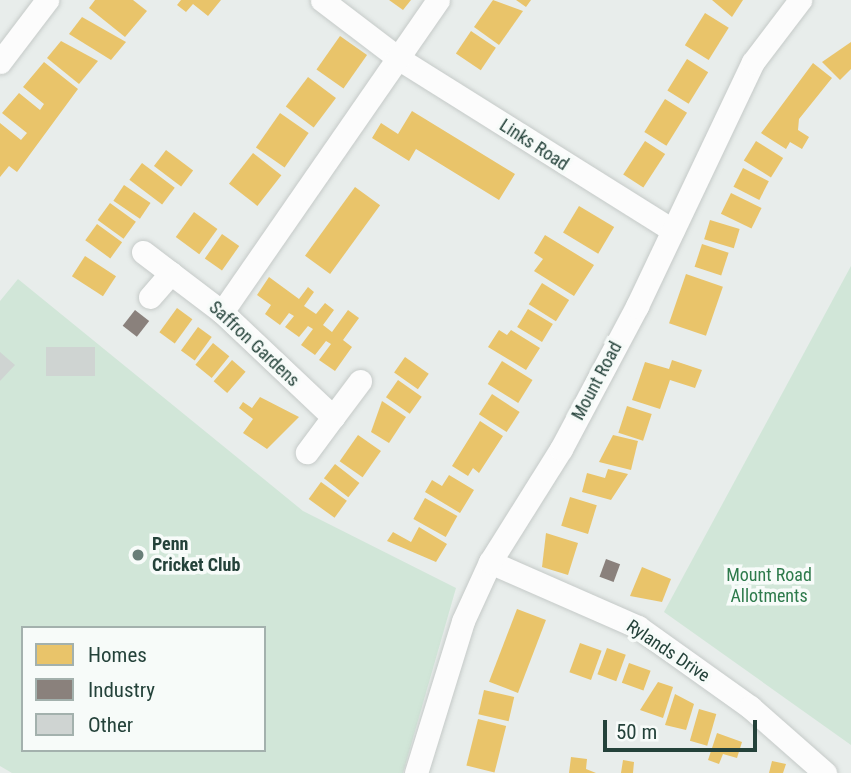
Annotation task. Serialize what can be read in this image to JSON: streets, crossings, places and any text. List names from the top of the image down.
{
  "streets": {
    "street": [
      "Links Road",
      "Saffron Gardens",
      "Mount Road",
      "Rylands Drive"
    ]
  },
  "crossings": [
    ["Links Road", "Mount Road"],
    ["Mount Road", "Rylands Drive"]
  ],
  "parks": ["Mount Road Allotments"],
  "places": ["Penn Cricket Club"],
  "legend": ["Homes", "Industry", "Other"],
  "scale_bar": "50 m"
}
